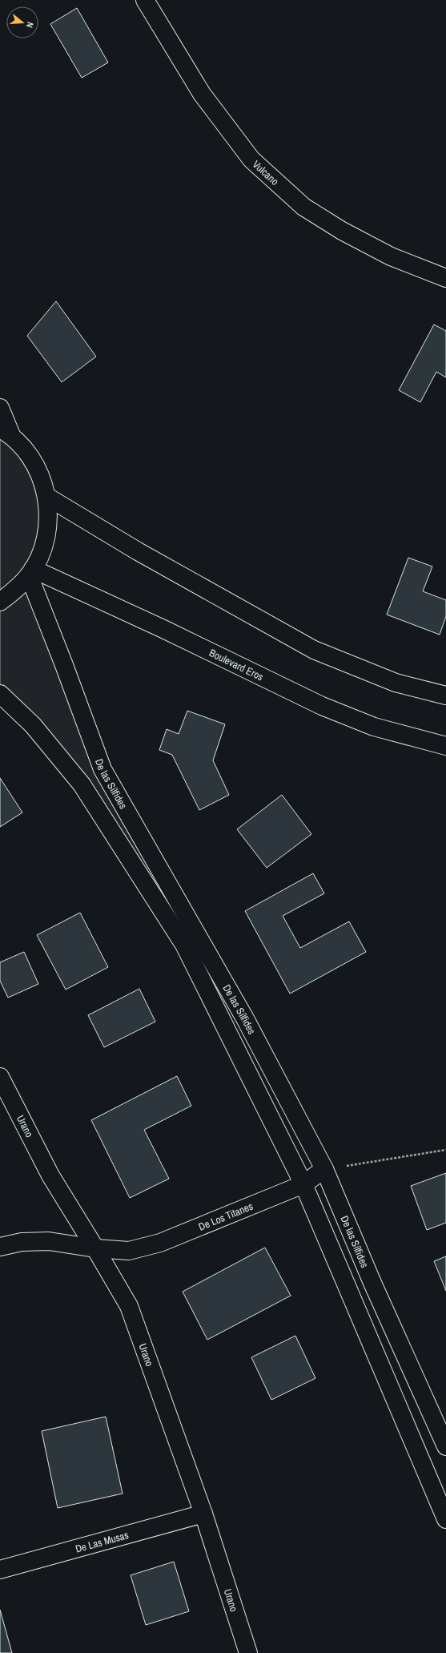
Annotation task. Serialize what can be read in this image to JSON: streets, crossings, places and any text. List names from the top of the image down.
{
  "streets": {
    "street": [
      "Vulcano",
      "Boulevard Eros",
      "De las Sílfides",
      "Urano",
      "De Los Titanes",
      "De Las Musas"
    ]
  },
  "crossings": [
    ["Boulevard Eros", "De las Sílfides"],
    ["De las Sílfides", "De Los Titanes"],
    ["Urano", "De Los Titanes"],
    ["Urano", "De Las Musas"]
  ],
  "north": "right"
}
